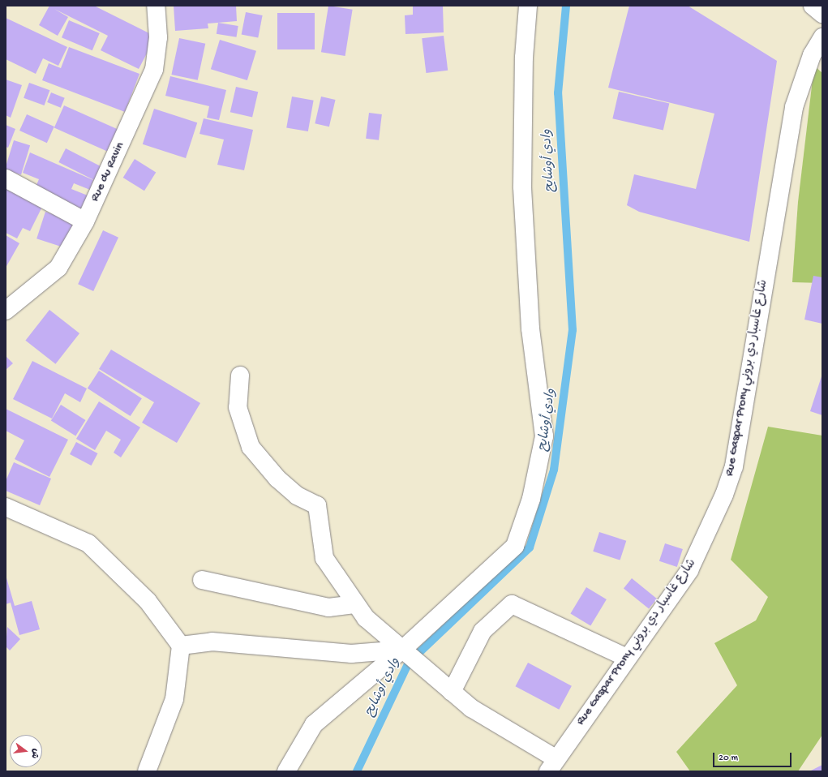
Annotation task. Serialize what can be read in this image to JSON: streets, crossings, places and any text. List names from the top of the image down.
{
  "streets": {
    "main road": ["Rue du Ravin", "Rue Gaspar Prony شارع غاسبار دي بروني"]
  },
  "water": ["وادي أوشايح"],
  "scale_bar": "20 m",
  "north": "right"
}
